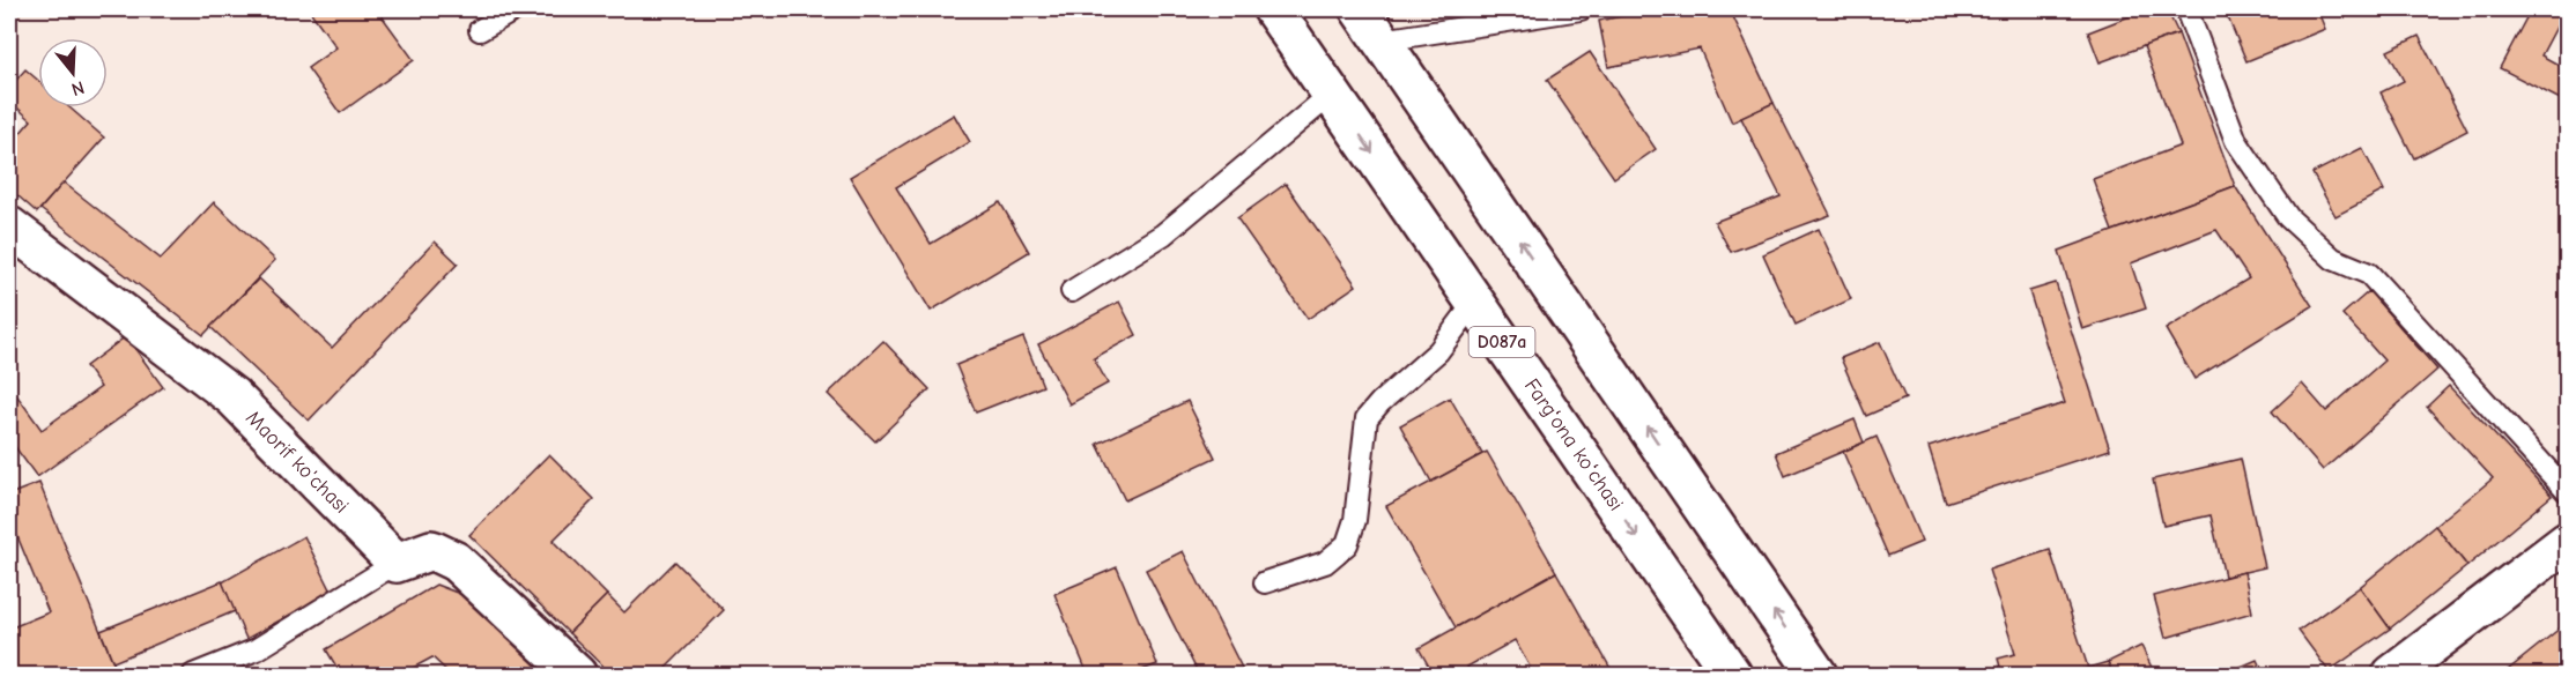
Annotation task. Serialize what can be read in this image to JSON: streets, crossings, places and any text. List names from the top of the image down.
{
  "streets": {
    "main road": ["D087a", "Fargʻona koʻchasi", "Maorif ko'chasi"]
  },
  "north": "bottom"
}
